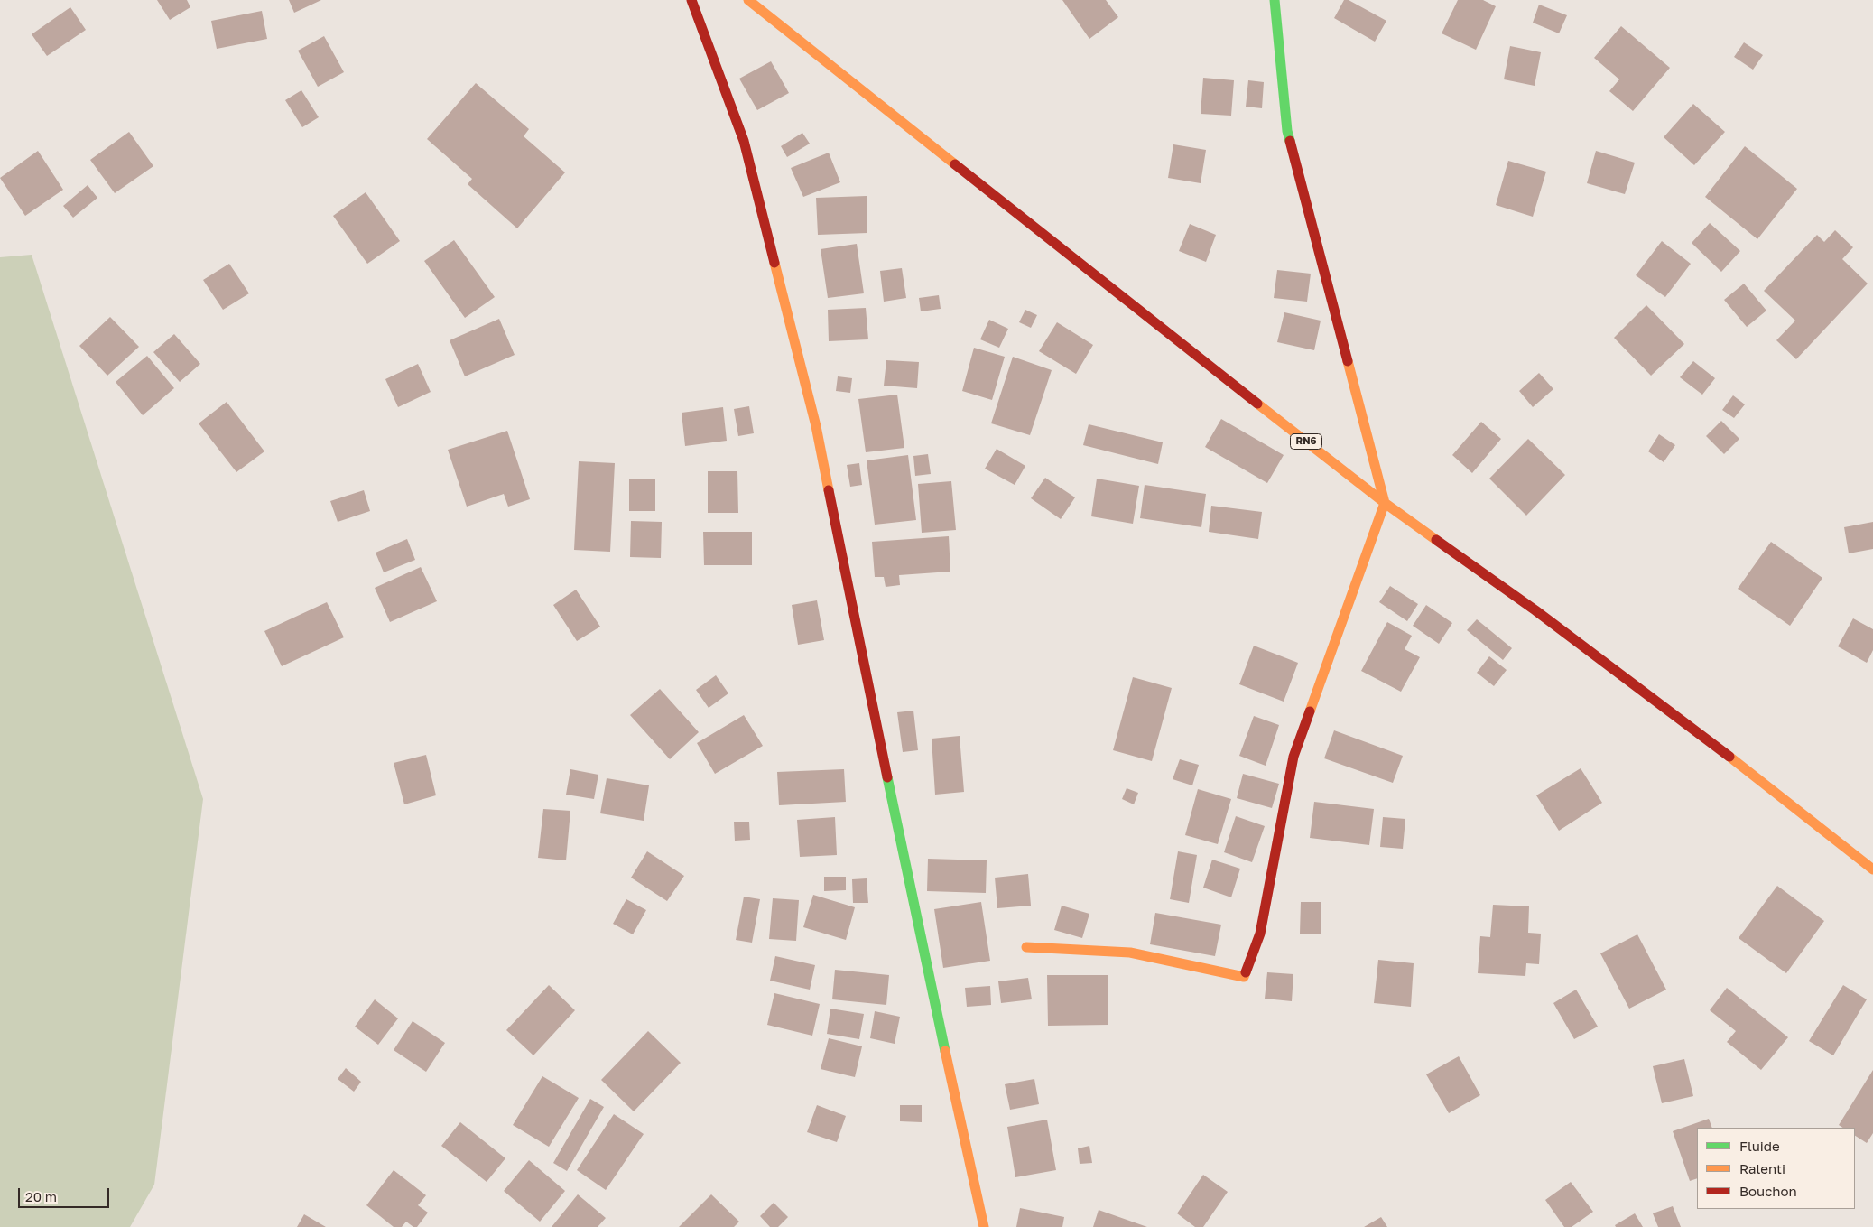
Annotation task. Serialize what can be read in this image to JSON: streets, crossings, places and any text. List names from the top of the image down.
{
  "streets": {
    "main road": ["RN6"]
  },
  "legend": ["Fluide", "Ralenti", "Bouchon"],
  "scale_bar": "20 m"
}
